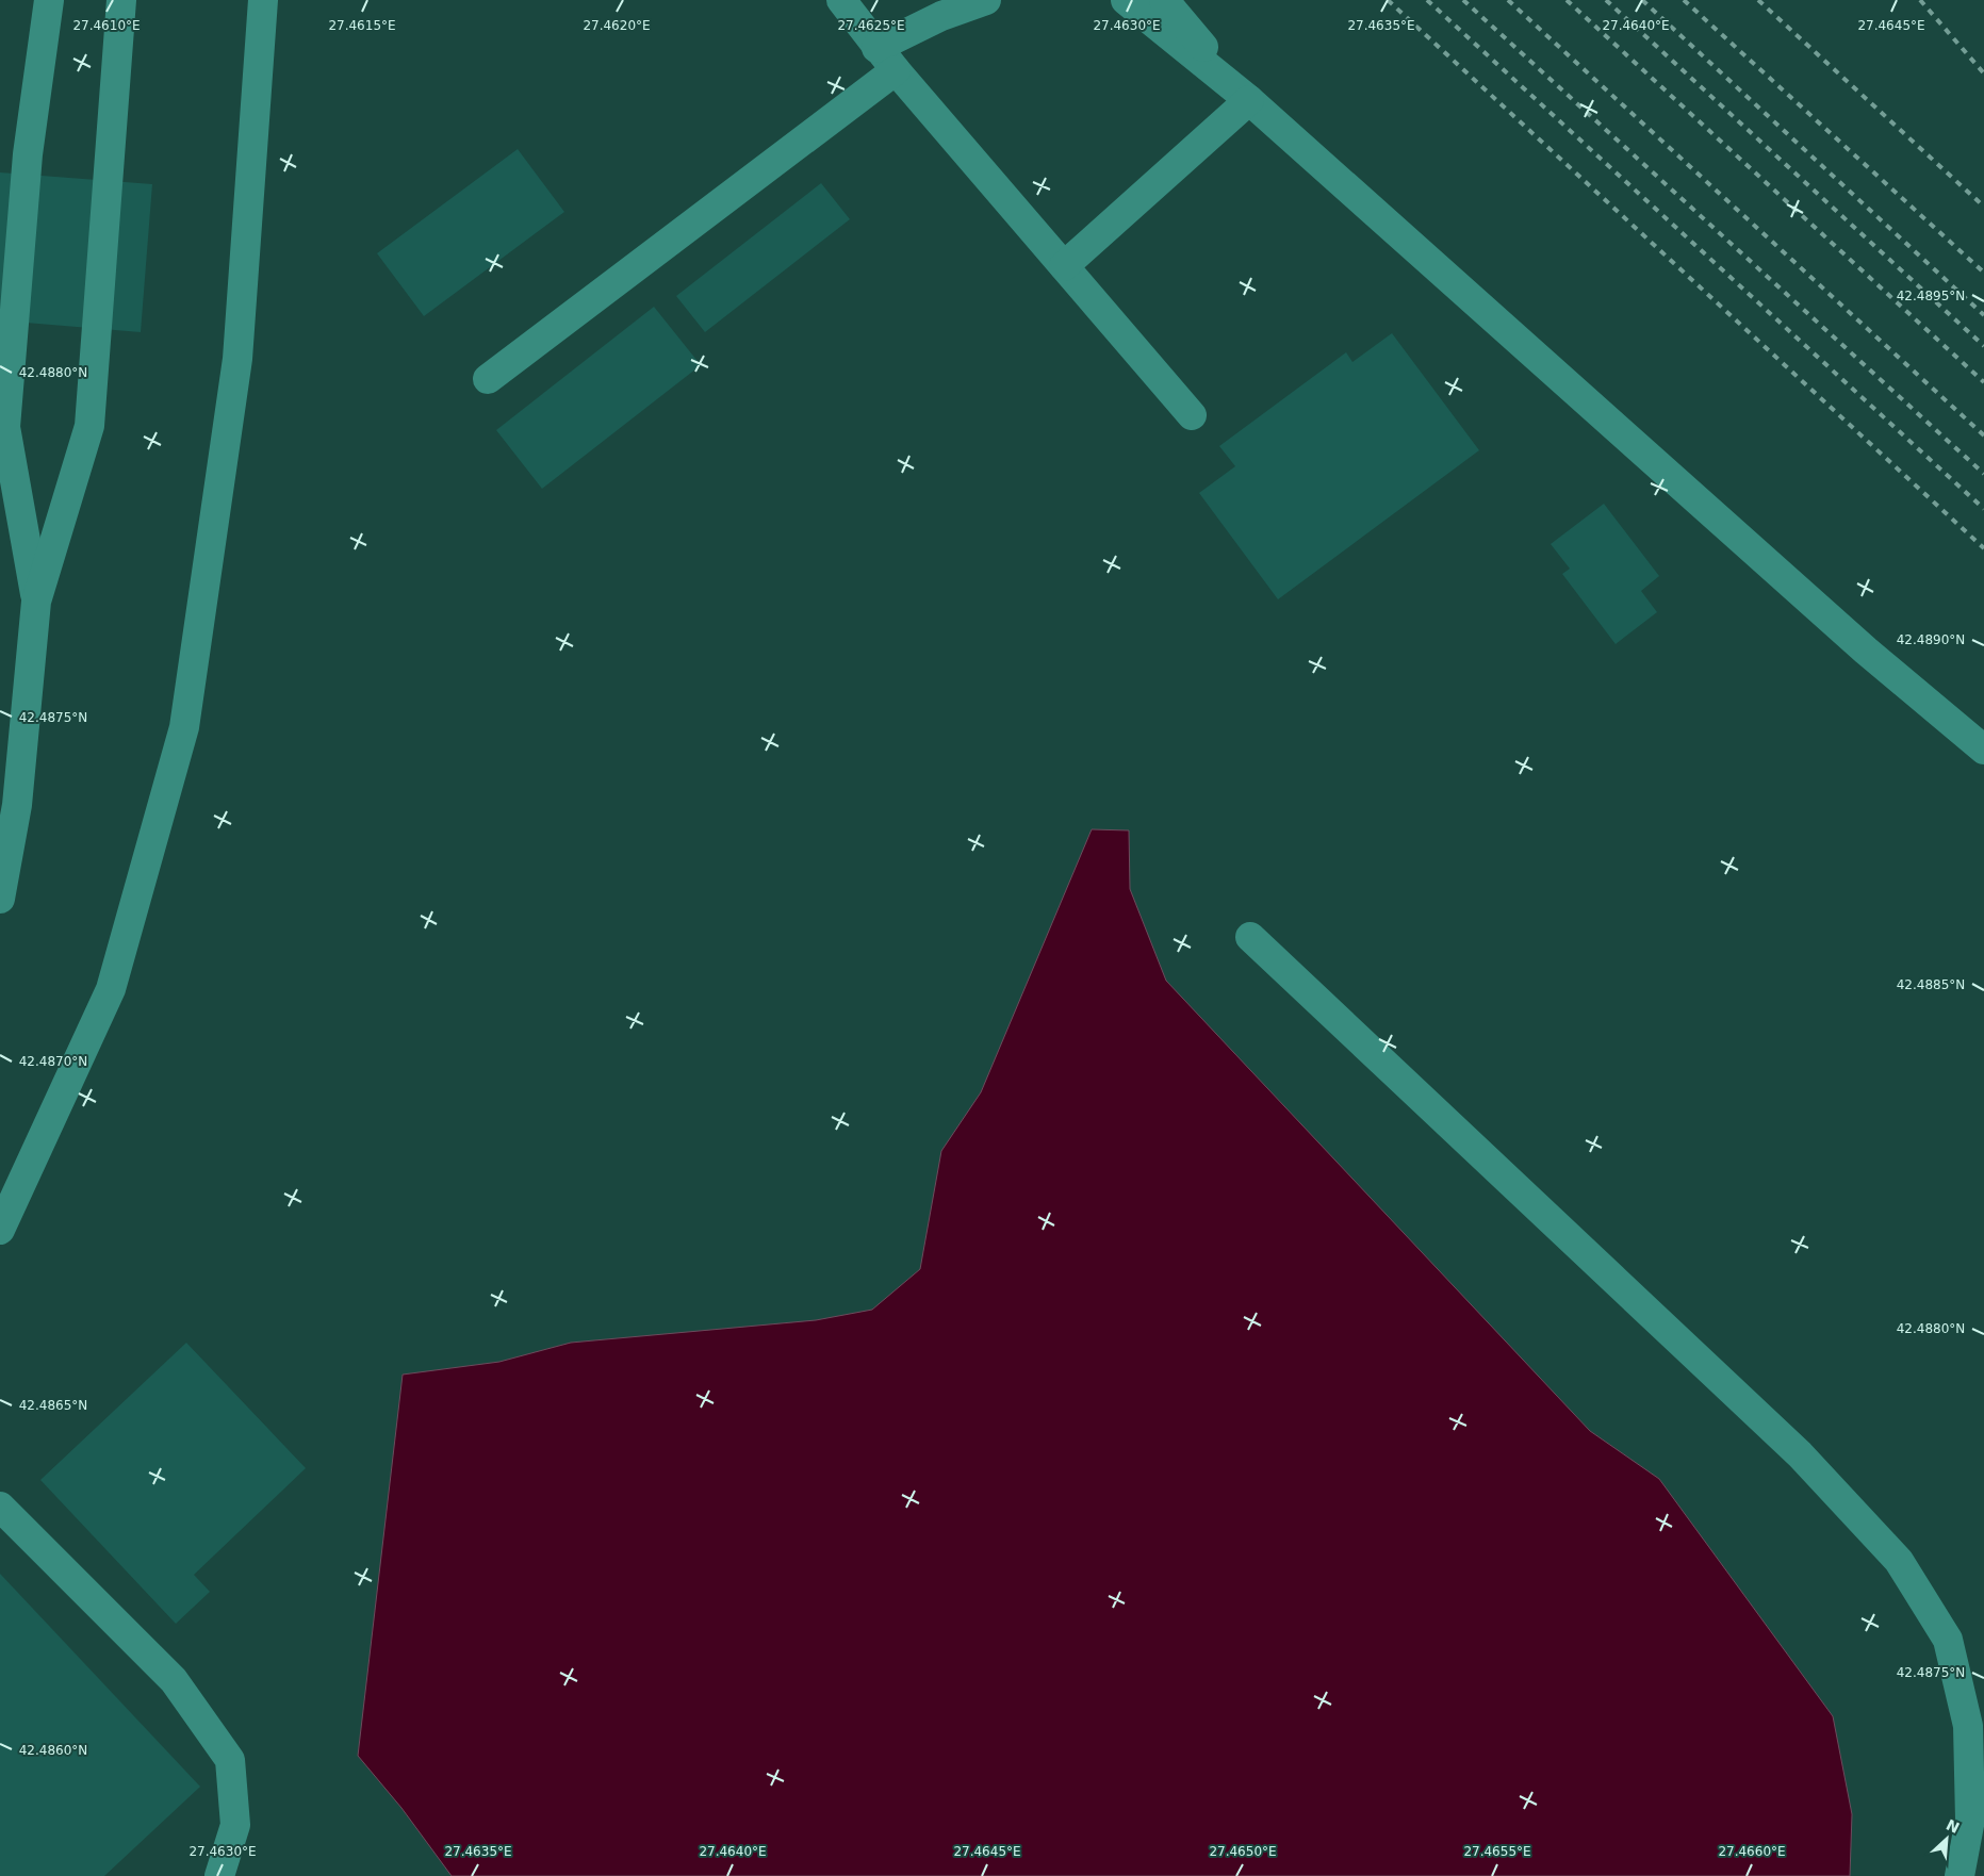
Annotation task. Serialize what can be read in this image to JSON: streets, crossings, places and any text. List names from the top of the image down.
{
  "north": "top right",
  "coordinates": [
    "27.4610°E",
    "27.4615°E",
    "27.4620°E",
    "27.4625°E",
    "27.4630°E",
    "27.4635°E",
    "27.4640°E",
    "27.4645°E",
    "42.4895°N",
    "42.4880°N",
    "42.4890°N",
    "42.4875°N",
    "42.4885°N",
    "42.4870°N",
    "42.4865°N",
    "42.4860°N",
    "27.4650°E",
    "27.4655°E",
    "27.4660°E"
  ]
}
